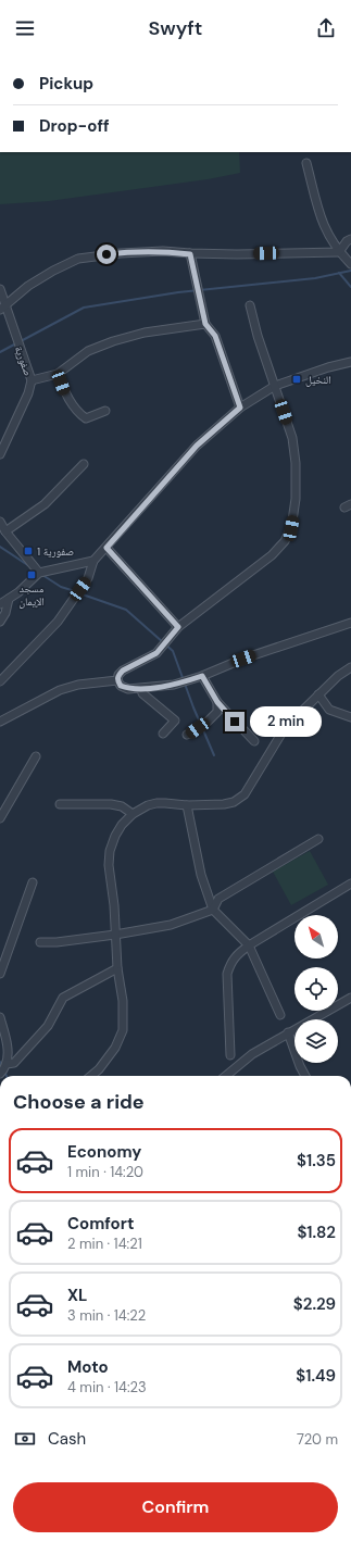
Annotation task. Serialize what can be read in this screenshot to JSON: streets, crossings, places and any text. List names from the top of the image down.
{
  "streets": {
    "street": ["صفورية"]
  },
  "places": {
    "transit": ["النخيل", "صفورية 1", "مسجد الإيمان"]
  },
  "north": "top left",
  "page": {
    "header": "Swyft",
    "banner": ["Pickup", "Drop-off"],
    "bubble": "2 min",
    "heading": "Choose a ride",
    "list": [
      {
        "name": "Economy",
        "note": "1 min · 14:20",
        "value": "$1.35"
      },
      {
        "name": "Comfort",
        "note": "2 min · 14:21",
        "value": "$1.82"
      },
      {
        "name": "XL",
        "note": "3 min · 14:22",
        "value": "$2.29"
      },
      {
        "name": "Moto",
        "note": "4 min · 14:23",
        "value": "$1.49"
      }
    ],
    "pay": ["Cash", "720 m"],
    "buttons": "Confirm"
  }
}
